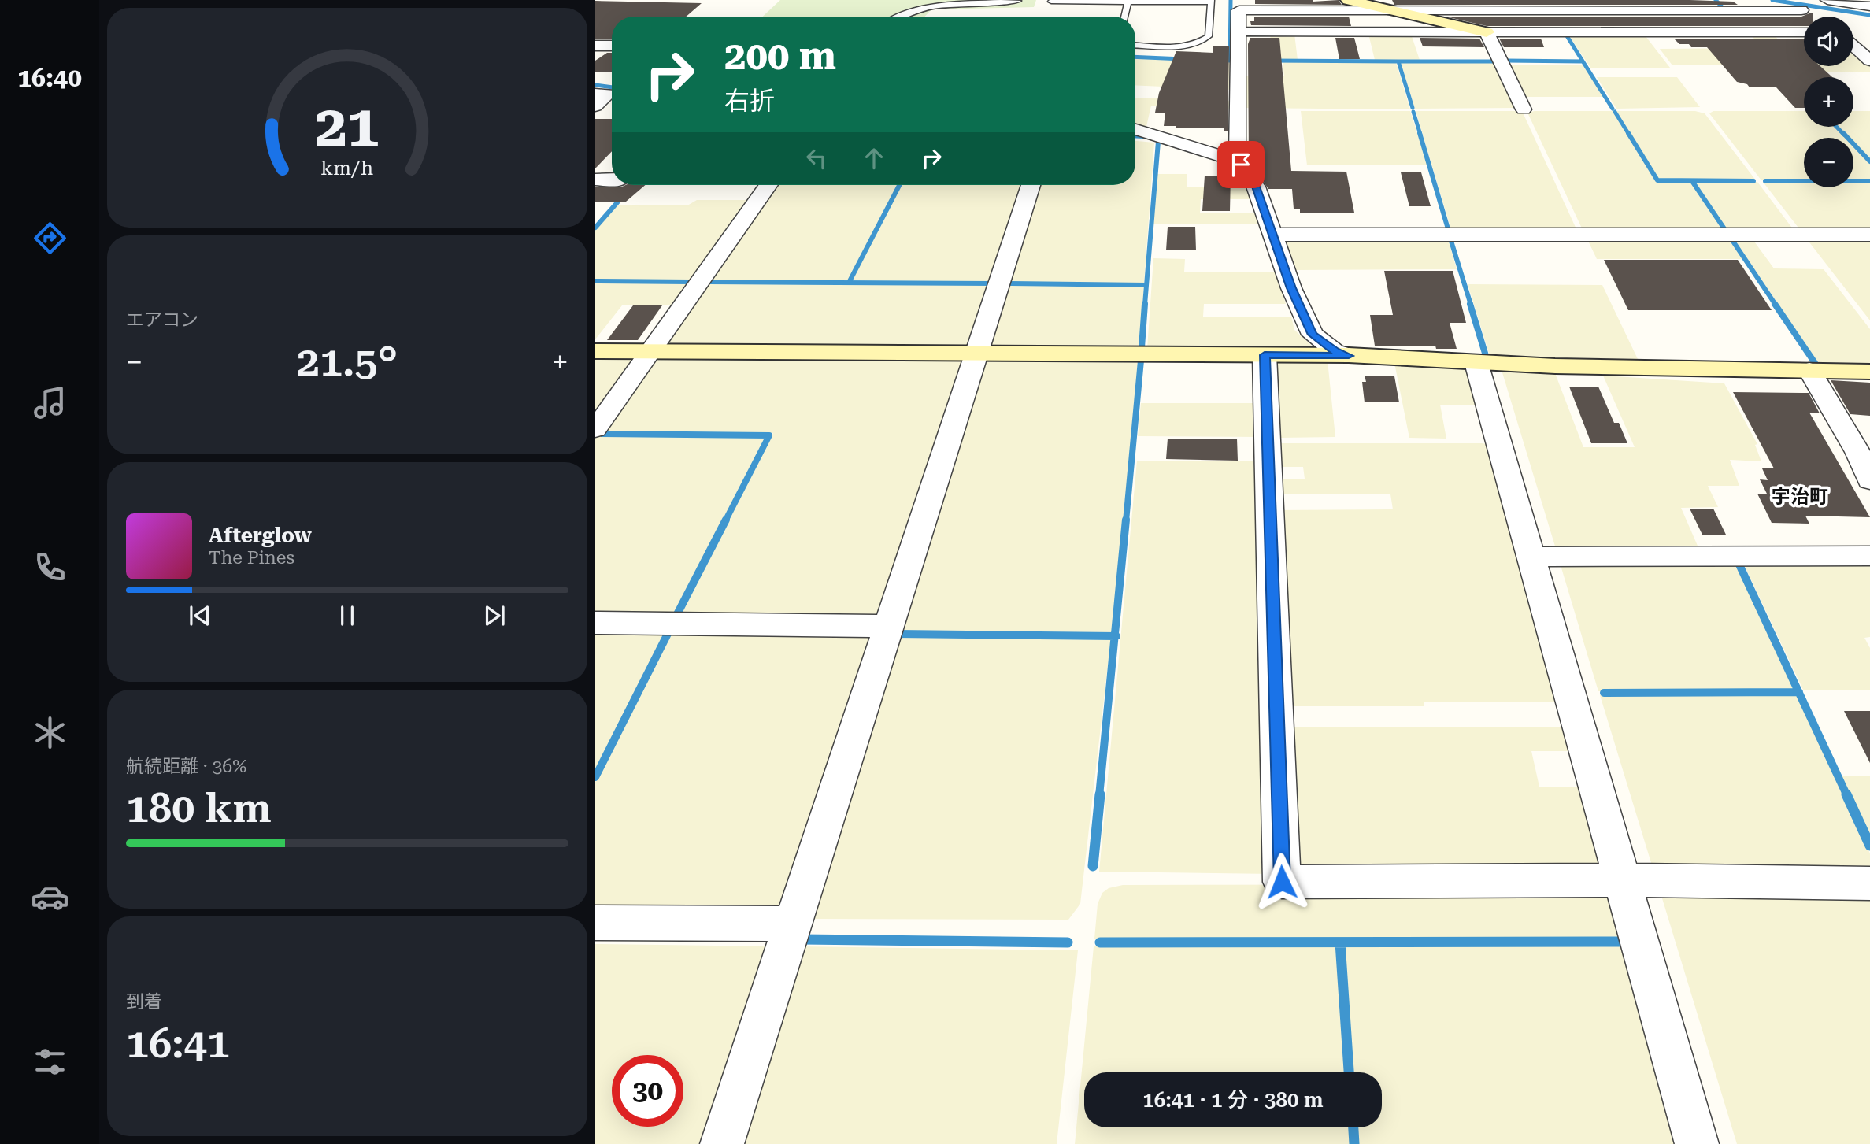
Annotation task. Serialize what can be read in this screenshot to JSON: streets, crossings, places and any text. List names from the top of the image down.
{
  "districts": ["宇治町"],
  "page": {
    "tabs": "16:40",
    "map_buttons": ["+", "−"],
    "turn": ["200 m", "右折"],
    "tile": [
      "エアコン",
      ["航続距離 · 36%", "180 km"],
      ["到着", "16:41"]
    ],
    "heat": ["−", "21.5°", "+"],
    "song": ["Afterglow", "The Pines"],
    "limit": "30",
    "trip": "16:41 · 1 分 · 380 m",
    "gauge": ["21", "km/h"]
  }
}
